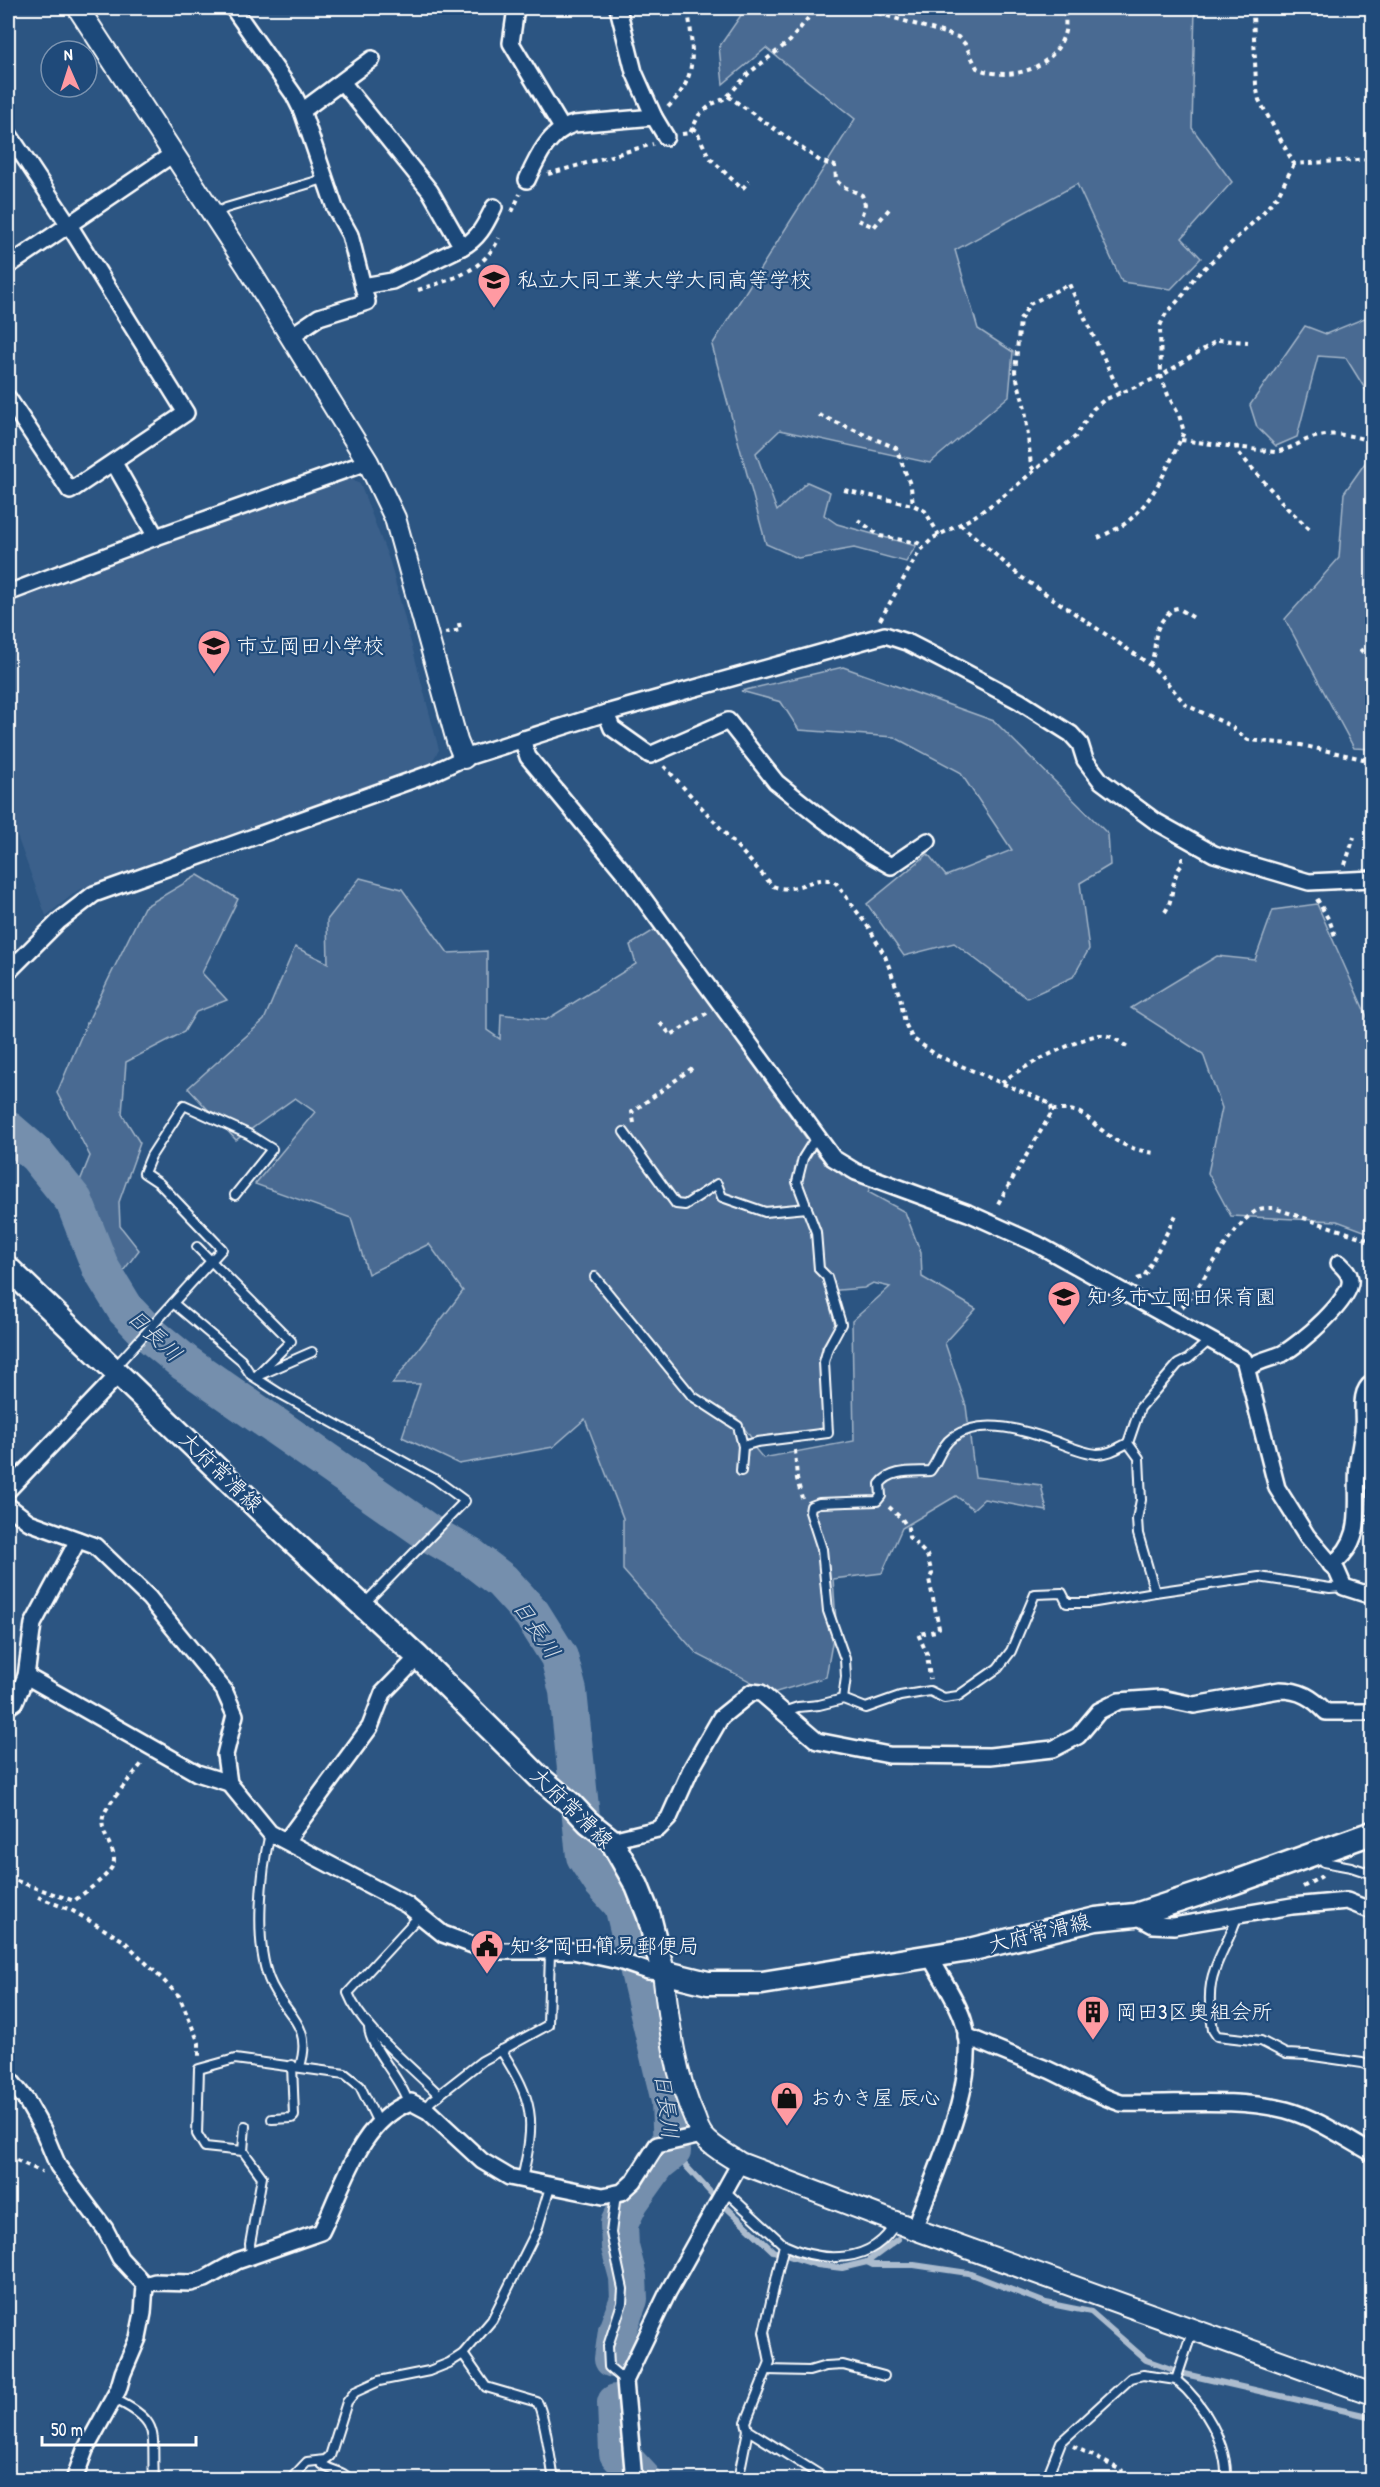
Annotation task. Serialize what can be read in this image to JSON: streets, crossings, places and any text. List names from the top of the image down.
{
  "streets": {
    "main road": ["大府常滑線"]
  },
  "water": ["日長川"],
  "places": {
    "school or university": ["私立大同工業大学大同高等学校", "市立岡田小学校", "知多市立岡田保育園"],
    "public building": ["知多岡田簡易郵便局"],
    "building": ["岡田3区奥組会所"],
    "shop": ["おかき屋 辰心"]
  },
  "scale_bar": "50 m",
  "north": "top"
}
